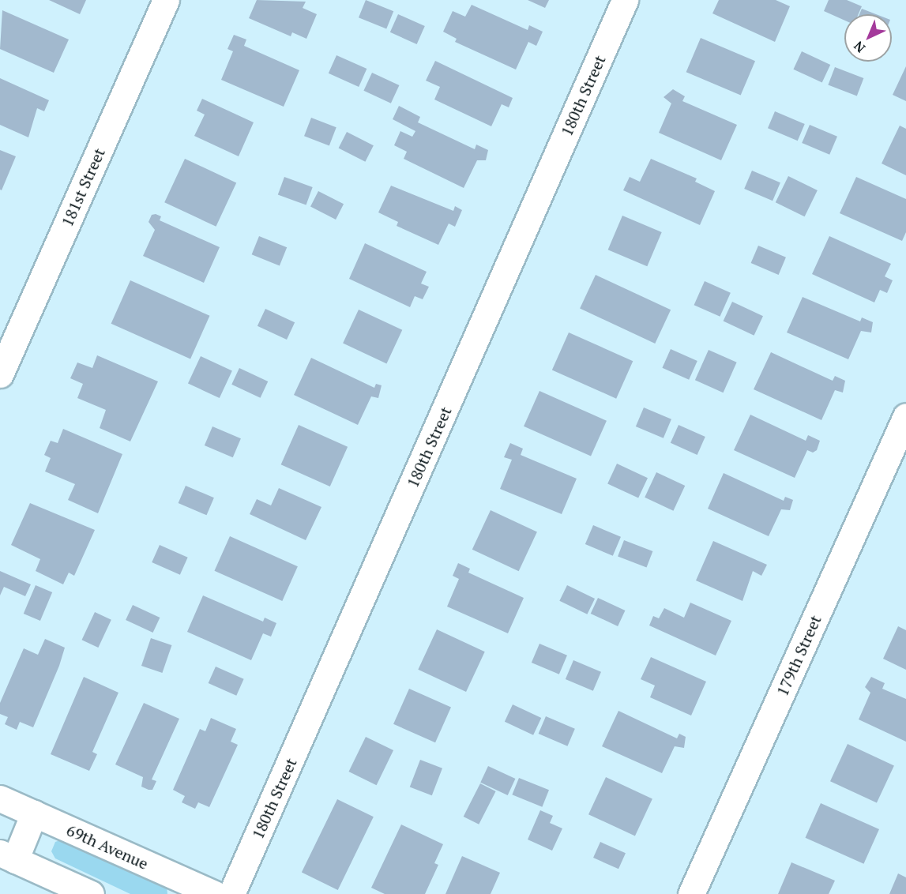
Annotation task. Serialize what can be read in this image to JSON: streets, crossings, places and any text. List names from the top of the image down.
{
  "streets": {
    "street": [
      "180th Street",
      "181st Street",
      "179th Street",
      "69th Avenue"
    ]
  },
  "north": "bottom left"
}
